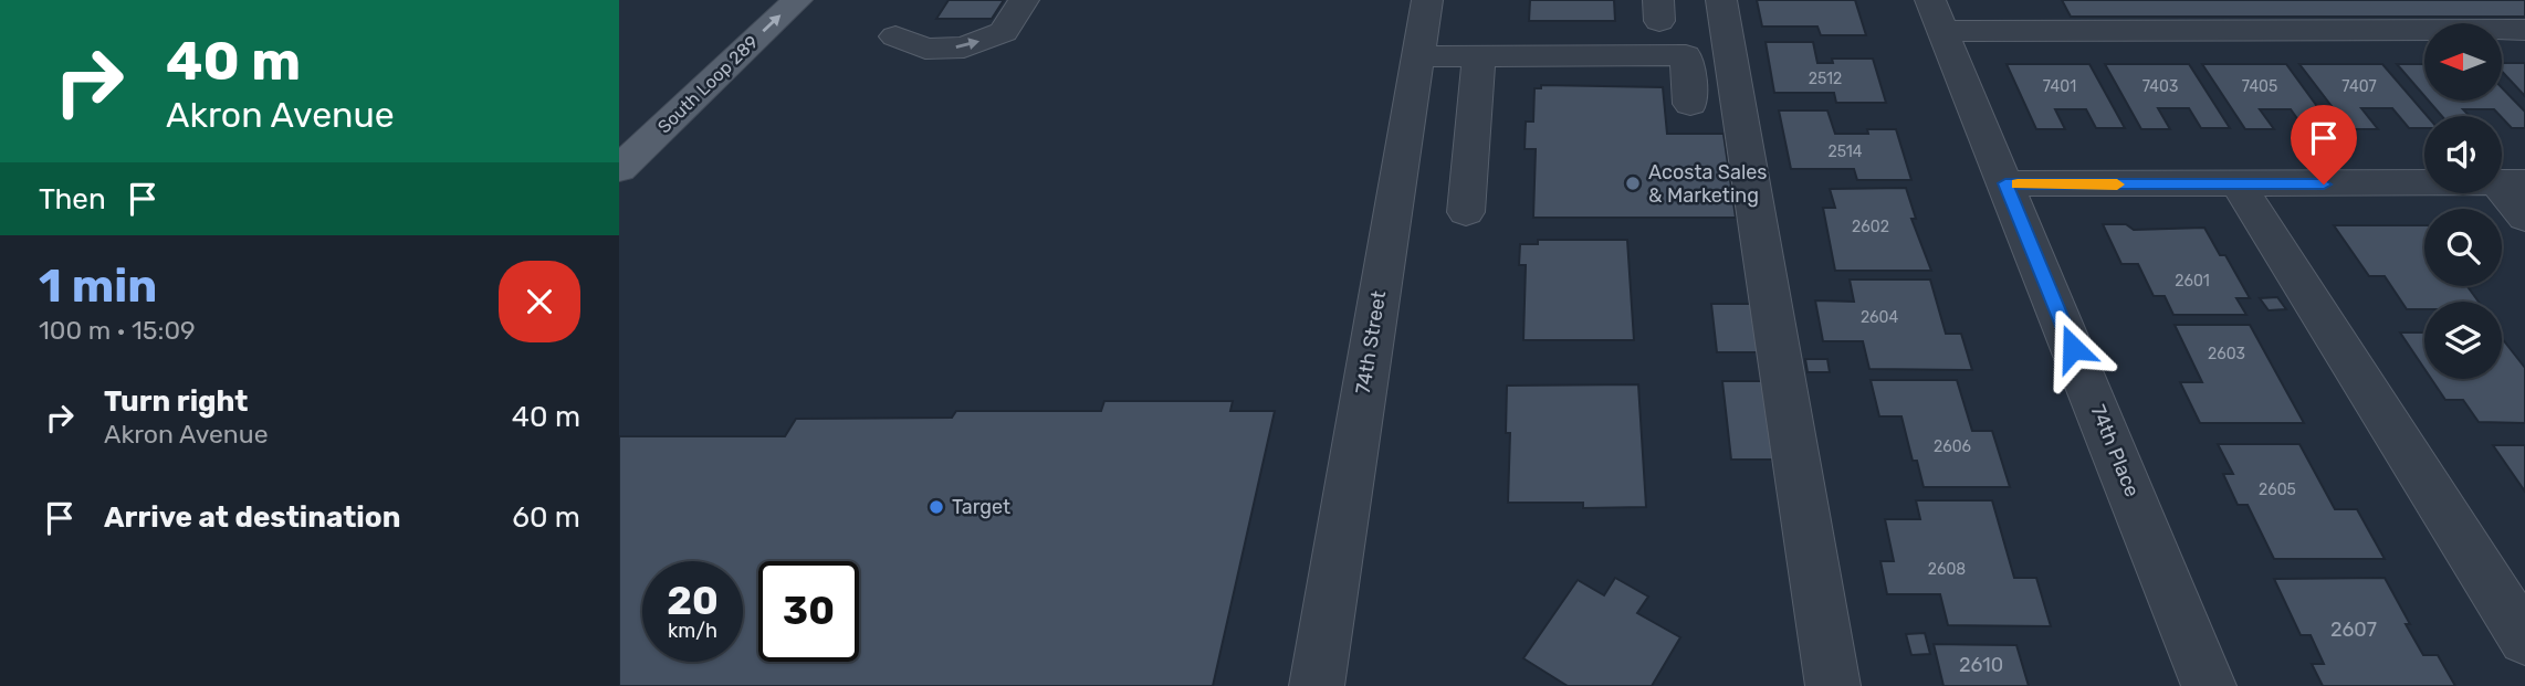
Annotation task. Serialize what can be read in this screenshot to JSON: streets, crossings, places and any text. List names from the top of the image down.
{
  "streets": {
    "main road": ["South Loop 289"],
    "street": ["74th Street", "74th Place"]
  },
  "one_way": ["South Loop 289"],
  "places": ["Acosta Sales & Marketing", "Target"],
  "house_numbers": [
    "2512",
    "7401",
    "7403",
    "7405",
    "7407",
    "2514",
    "2602",
    "2601",
    "2604",
    "2603",
    "2606",
    "2605",
    "2608",
    "2607",
    "2610"
  ],
  "north": "left",
  "page": {
    "turn": ["40 m", "Akron Avenue"],
    "then": "Then",
    "heading": ["1 min", "100 m · 15:09"],
    "list": [
      {
        "name": "Turn right",
        "note": "Akron Avenue",
        "value": "40 m"
      },
      {
        "name": "Arrive at destination",
        "value": "60 m"
      }
    ],
    "speed": "20 km/h",
    "limit": "30"
  }
}
